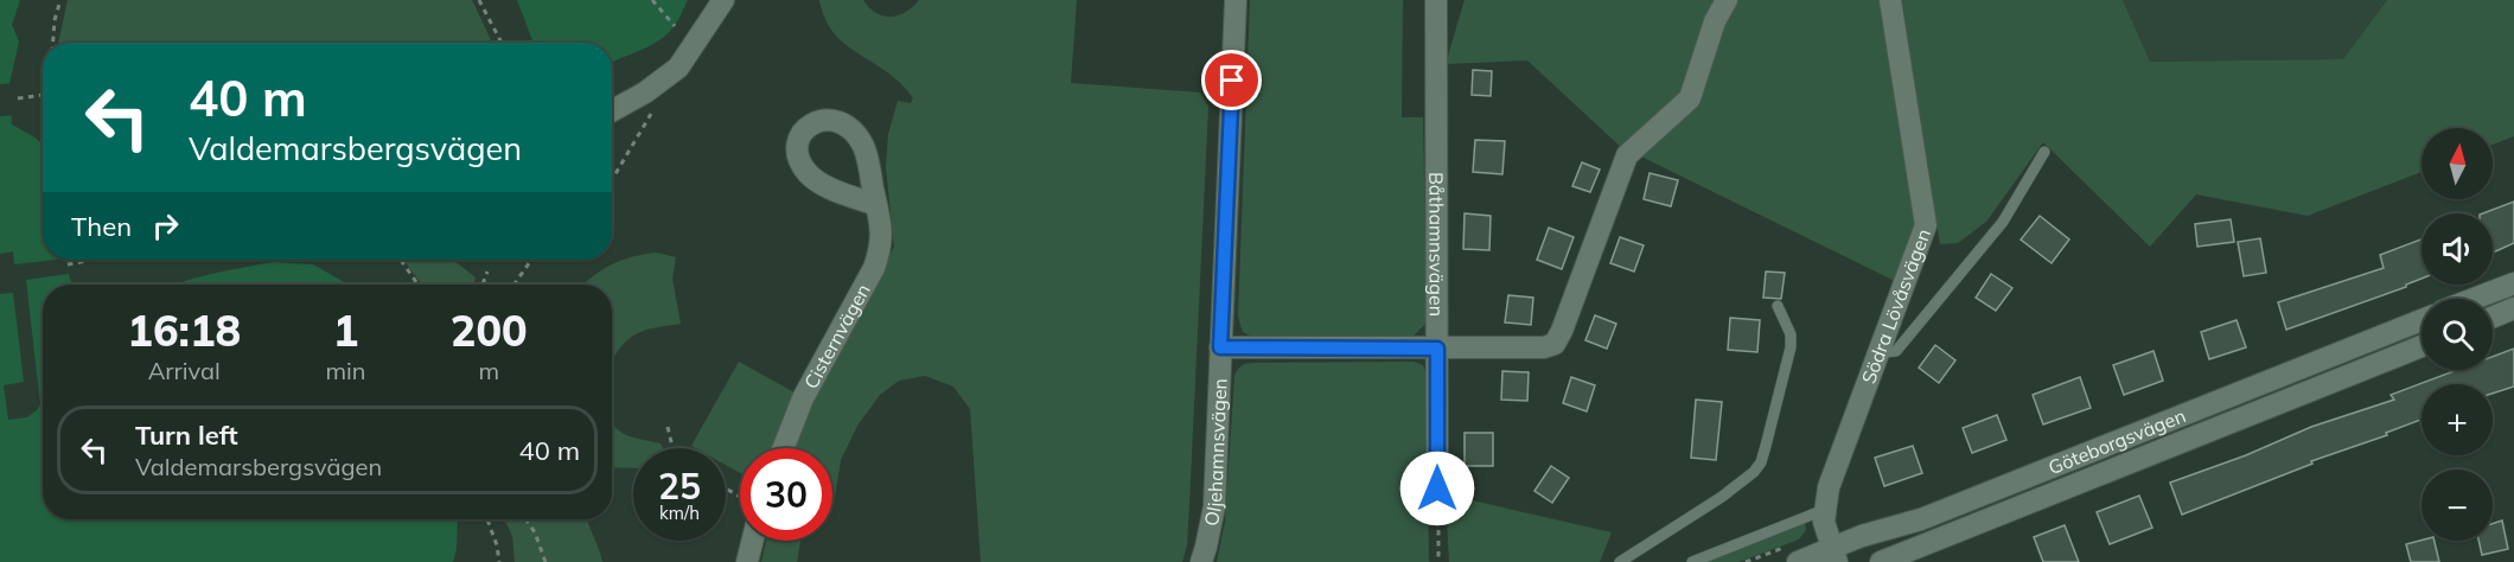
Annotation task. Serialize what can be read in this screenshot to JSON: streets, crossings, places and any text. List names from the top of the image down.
{
  "streets": {
    "street": [
      "Båthamnsvägen",
      "Södra Lövåsvägen",
      "Cisternvägen",
      "Göteborgsvägen",
      "Oljehamnsvägen"
    ]
  },
  "crossings": [
    ["Södra Lövåsvägen", "Göteborgsvägen"]
  ],
  "north": "top",
  "page": {
    "turn": ["40 m", "Valdemarsbergsvägen"],
    "map_buttons": ["+", "−"],
    "then": "Then",
    "eta": [
      "16:18",
      "Arrival",
      "1",
      "min",
      "200",
      "m"
    ],
    "list": [
      {
        "name": "Turn left",
        "note": "Valdemarsbergsvägen",
        "value": "40 m"
      }
    ],
    "speed": "25 km/h",
    "limit": "30"
  }
}
